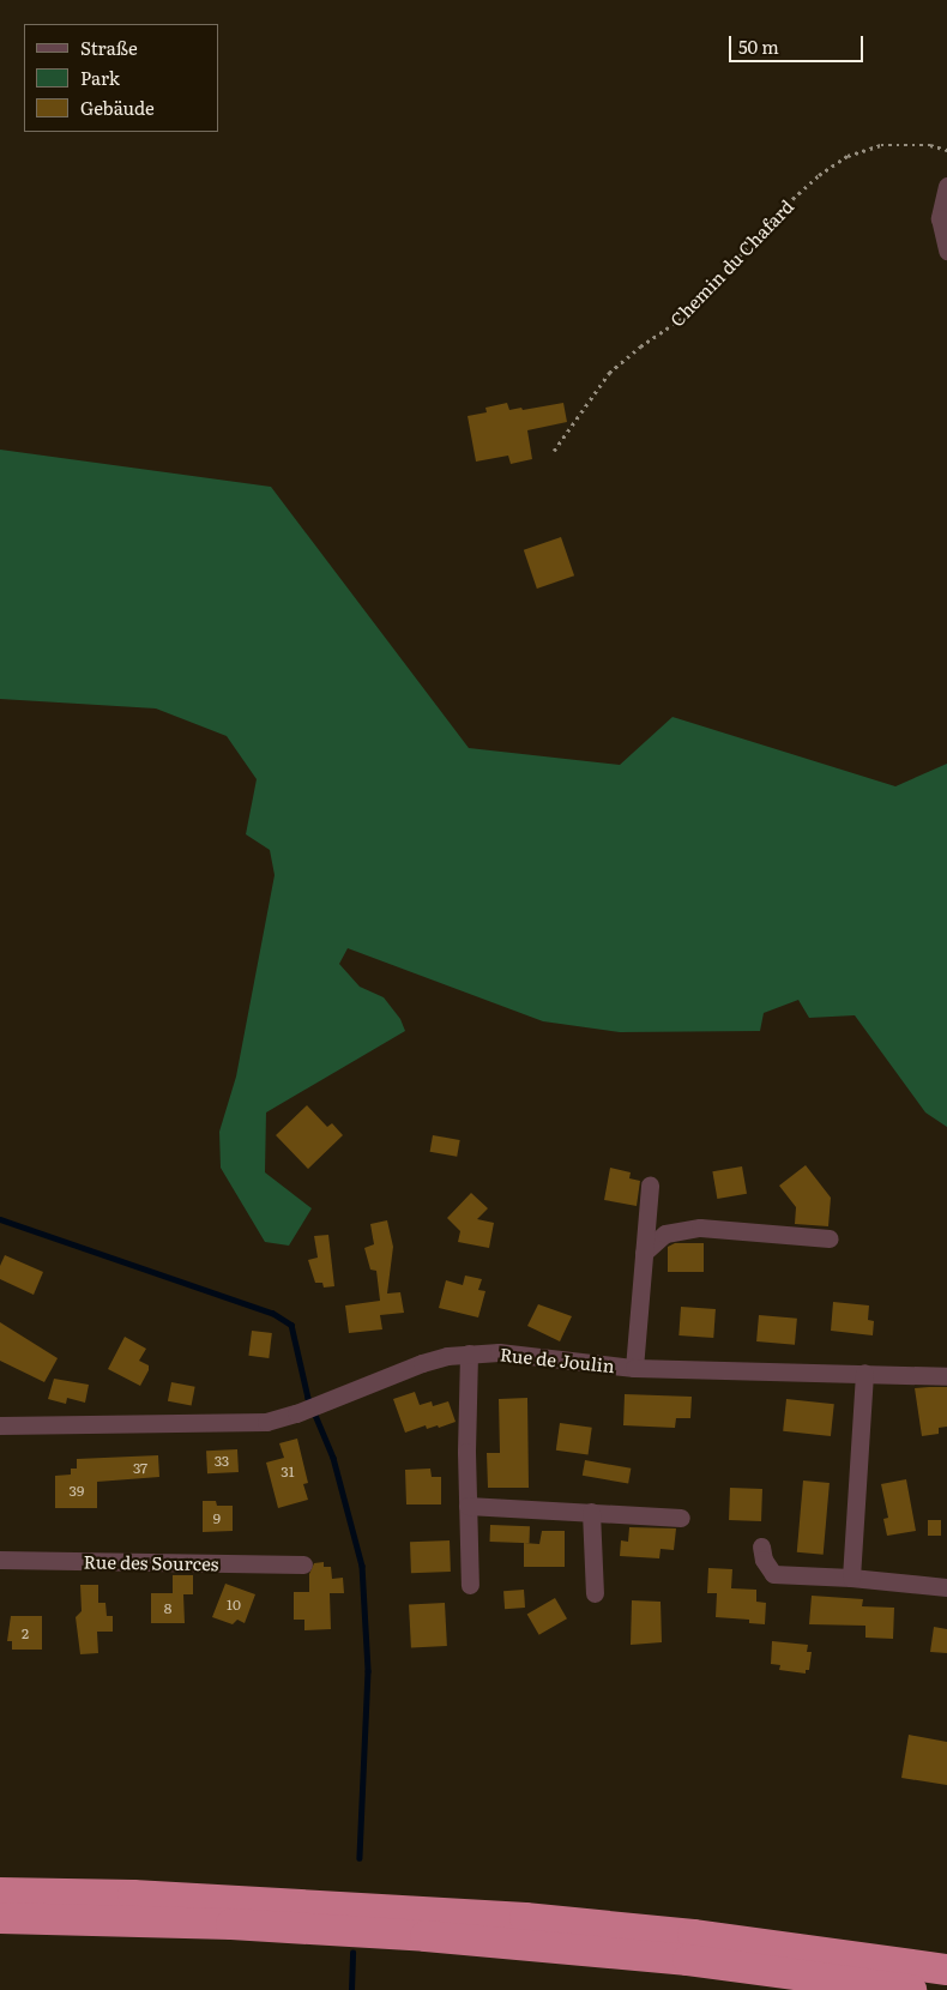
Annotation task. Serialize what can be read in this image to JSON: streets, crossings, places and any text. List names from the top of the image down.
{
  "streets": {
    "street": ["Rue de Joulin", "Rue des Sources"],
    "path": ["Chemin du Chafard"]
  },
  "house_numbers": [
    "33",
    "37",
    "31",
    "39",
    "9",
    "10",
    "8",
    "2"
  ],
  "legend": ["Straße", "Park", "Gebäude"],
  "scale_bar": "50 m"
}
